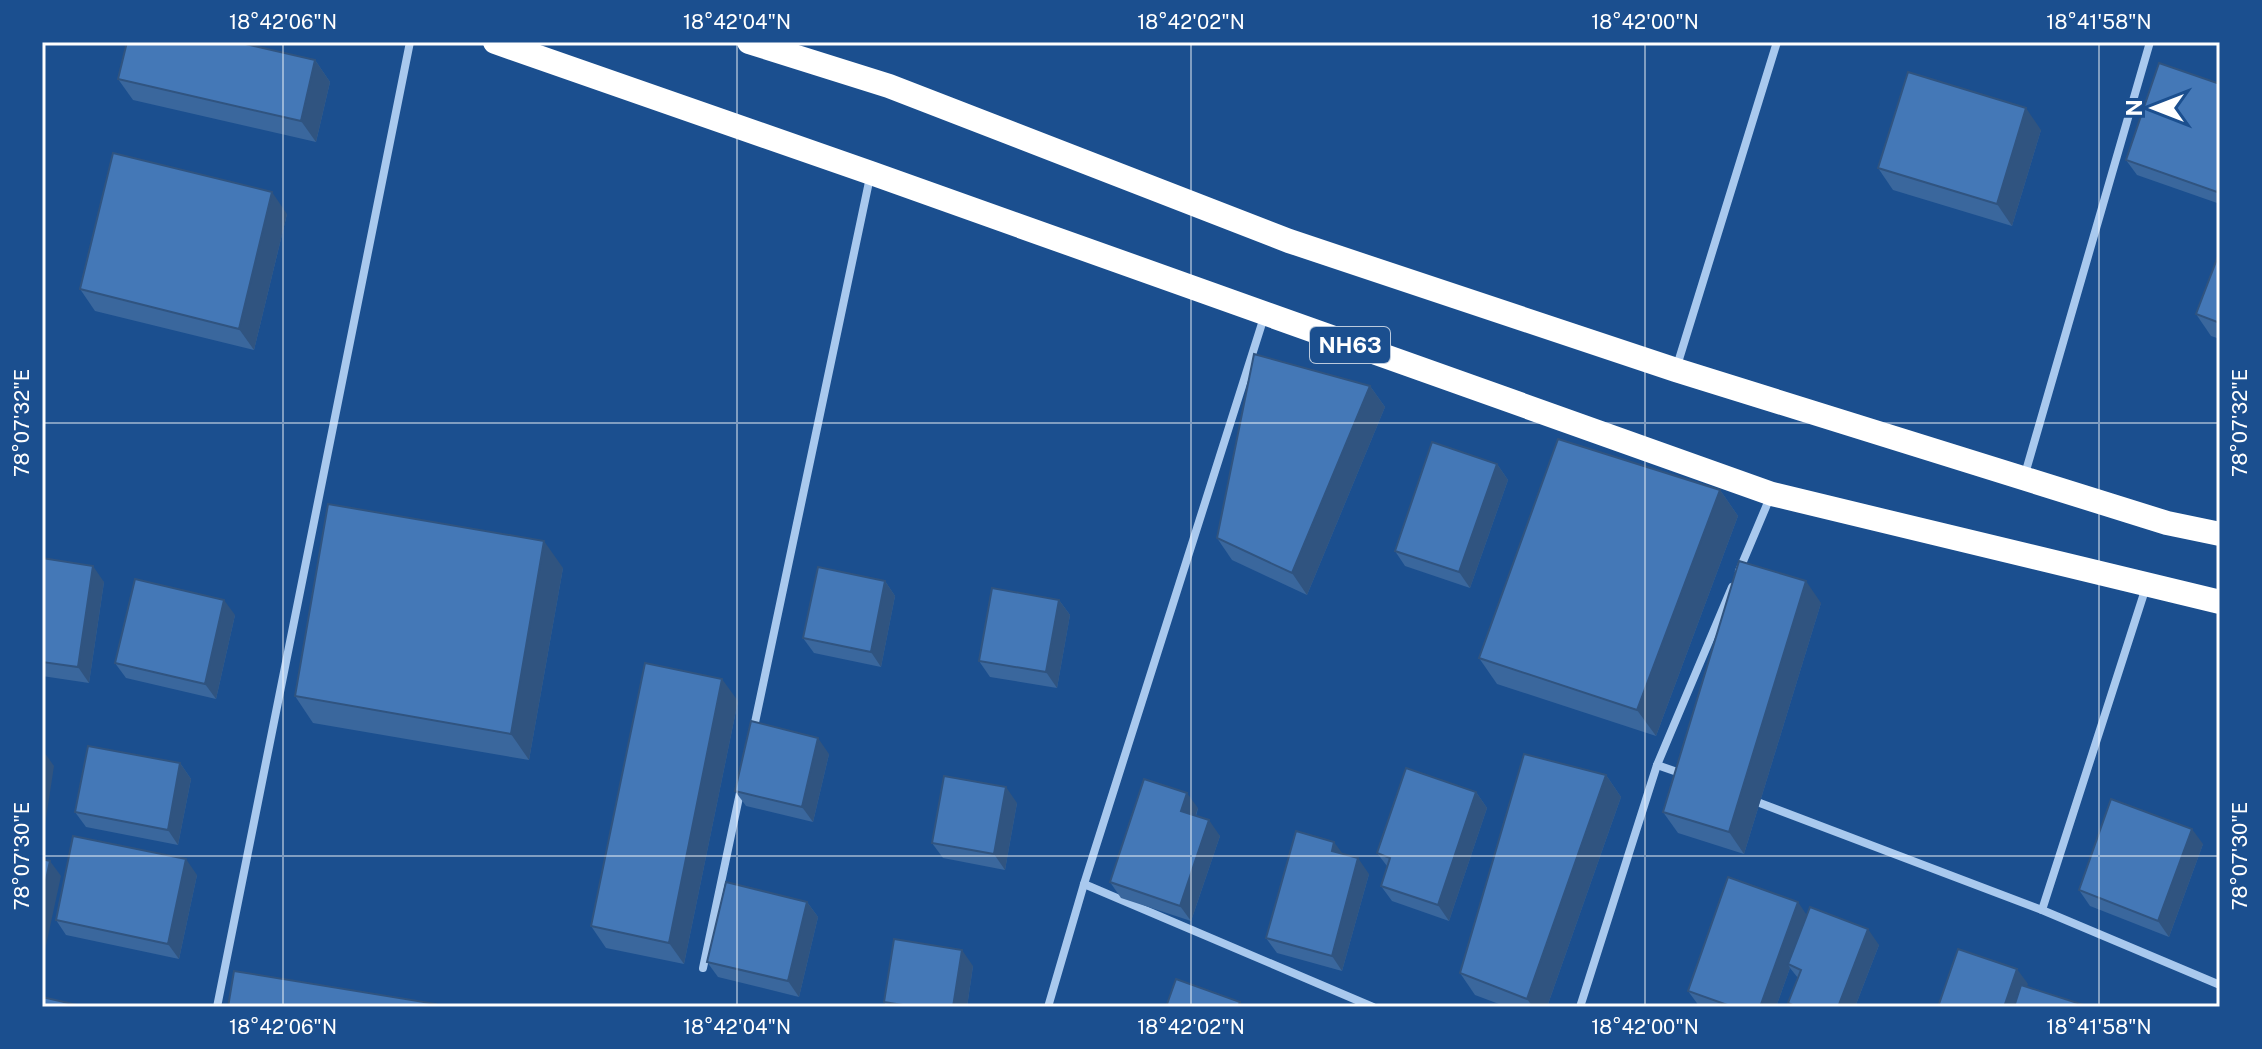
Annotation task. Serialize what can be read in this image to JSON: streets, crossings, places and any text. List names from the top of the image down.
{
  "streets": {
    "highway": ["NH63"]
  },
  "north": "left",
  "coordinates": [
    "18°42'06\"N",
    "18°42'04\"N",
    "18°42'02\"N",
    "18°42'00\"N",
    "18°41'58\"N",
    "78°07'32\"E",
    "78°07'30\"E"
  ]
}
